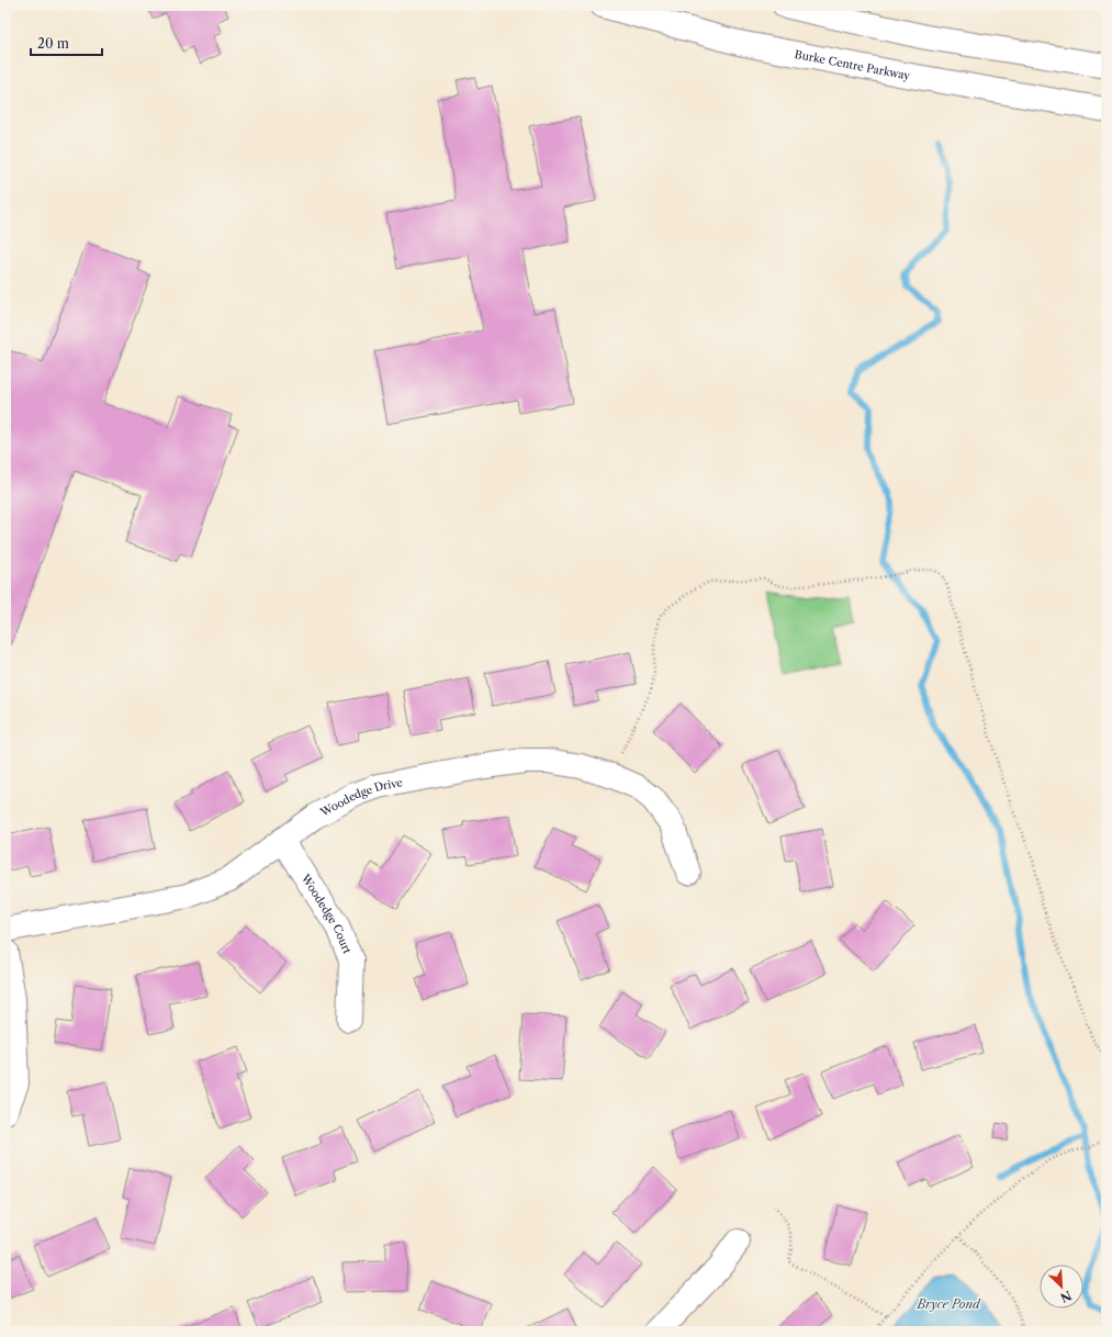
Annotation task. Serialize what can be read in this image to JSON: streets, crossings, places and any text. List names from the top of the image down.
{
  "streets": {
    "street": ["Burke Centre Parkway", "Woodedge Drive", "Woodedge Court"]
  },
  "crossings": [
    ["Woodedge Drive", "Woodedge Court"]
  ],
  "water": ["Bryce Pond"],
  "scale_bar": "20 m",
  "north": "bottom right"
}
